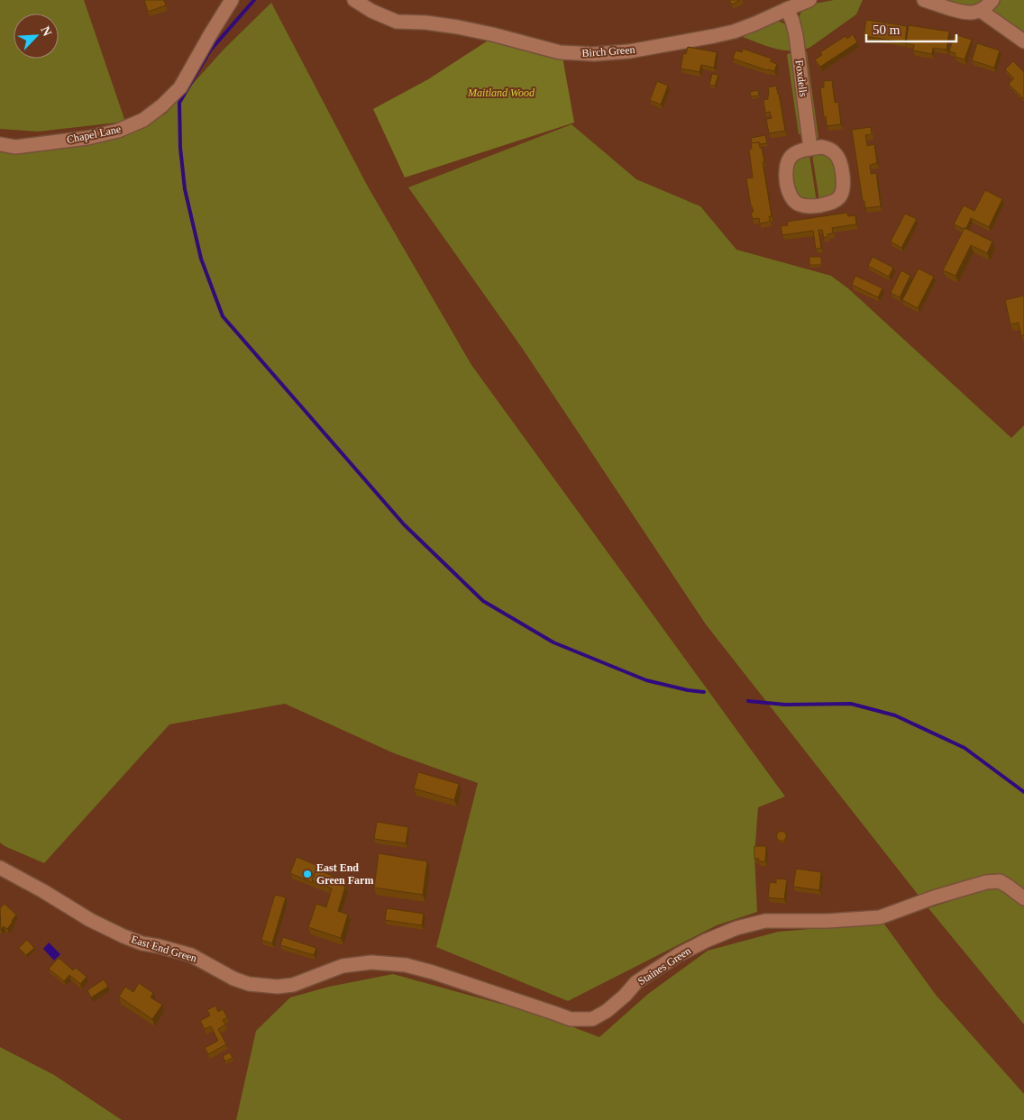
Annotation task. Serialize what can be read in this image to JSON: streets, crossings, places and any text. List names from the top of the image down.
{
  "streets": {
    "street": [
      "Birch Green",
      "Foxdells",
      "Chapel Lane",
      "East End Green",
      "Staines Green"
    ]
  },
  "crossings": [
    ["Birch Green", "Foxdells"],
    ["East End Green", "Staines Green"]
  ],
  "parks": ["Maitland Wood"],
  "places": ["East End Green Farm"],
  "scale_bar": "50 m",
  "north": "top right"
}
